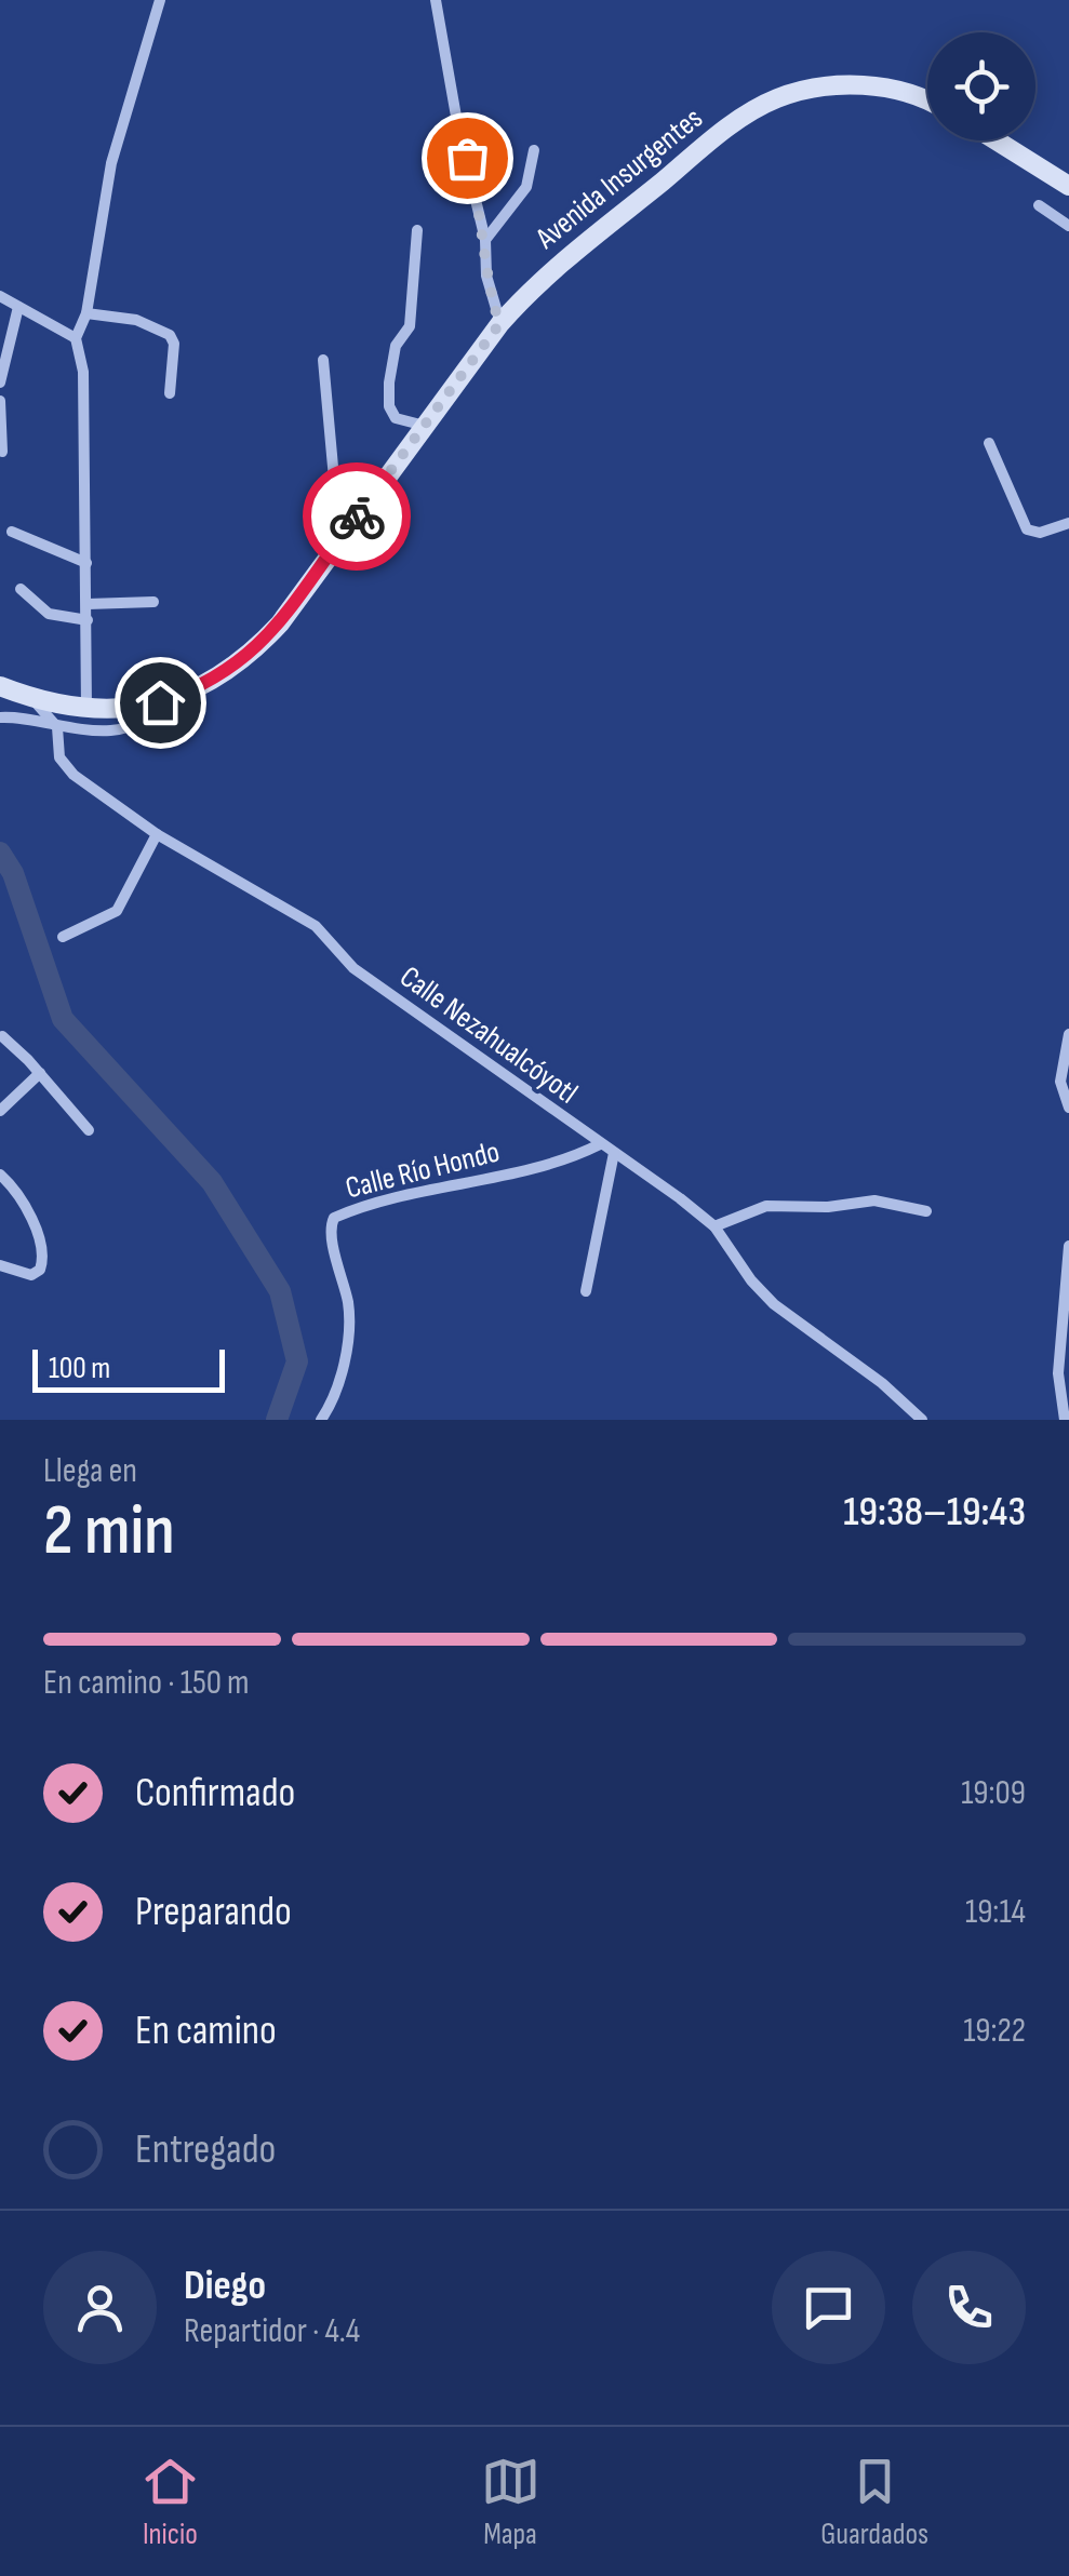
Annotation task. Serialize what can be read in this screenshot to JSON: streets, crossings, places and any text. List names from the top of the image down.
{
  "streets": {
    "main road": ["Avenida Insurgentes"],
    "street": ["Calle Nezahualcóyotl", "Calle Río Hondo"]
  },
  "crossings": [
    ["Avenida Insurgentes", "Calle Nezahualcóyotl"],
    ["Calle Nezahualcóyotl", "Calle Río Hondo"]
  ],
  "scale_bar": "100 m",
  "page": {
    "scale": "100 m",
    "heading": ["2 min", "Llega en", "19:38–19:43"],
    "panel": ["Diego", "Repartidor · 4.4"],
    "bar": "En camino · 150 m",
    "list": [
      ["Confirmado", "19:09"],
      ["Preparando", "19:14"],
      ["En camino", "19:22"],
      "Entregado"
    ],
    "tabs": ["Inicio", "Mapa", "Guardados"]
  }
}
